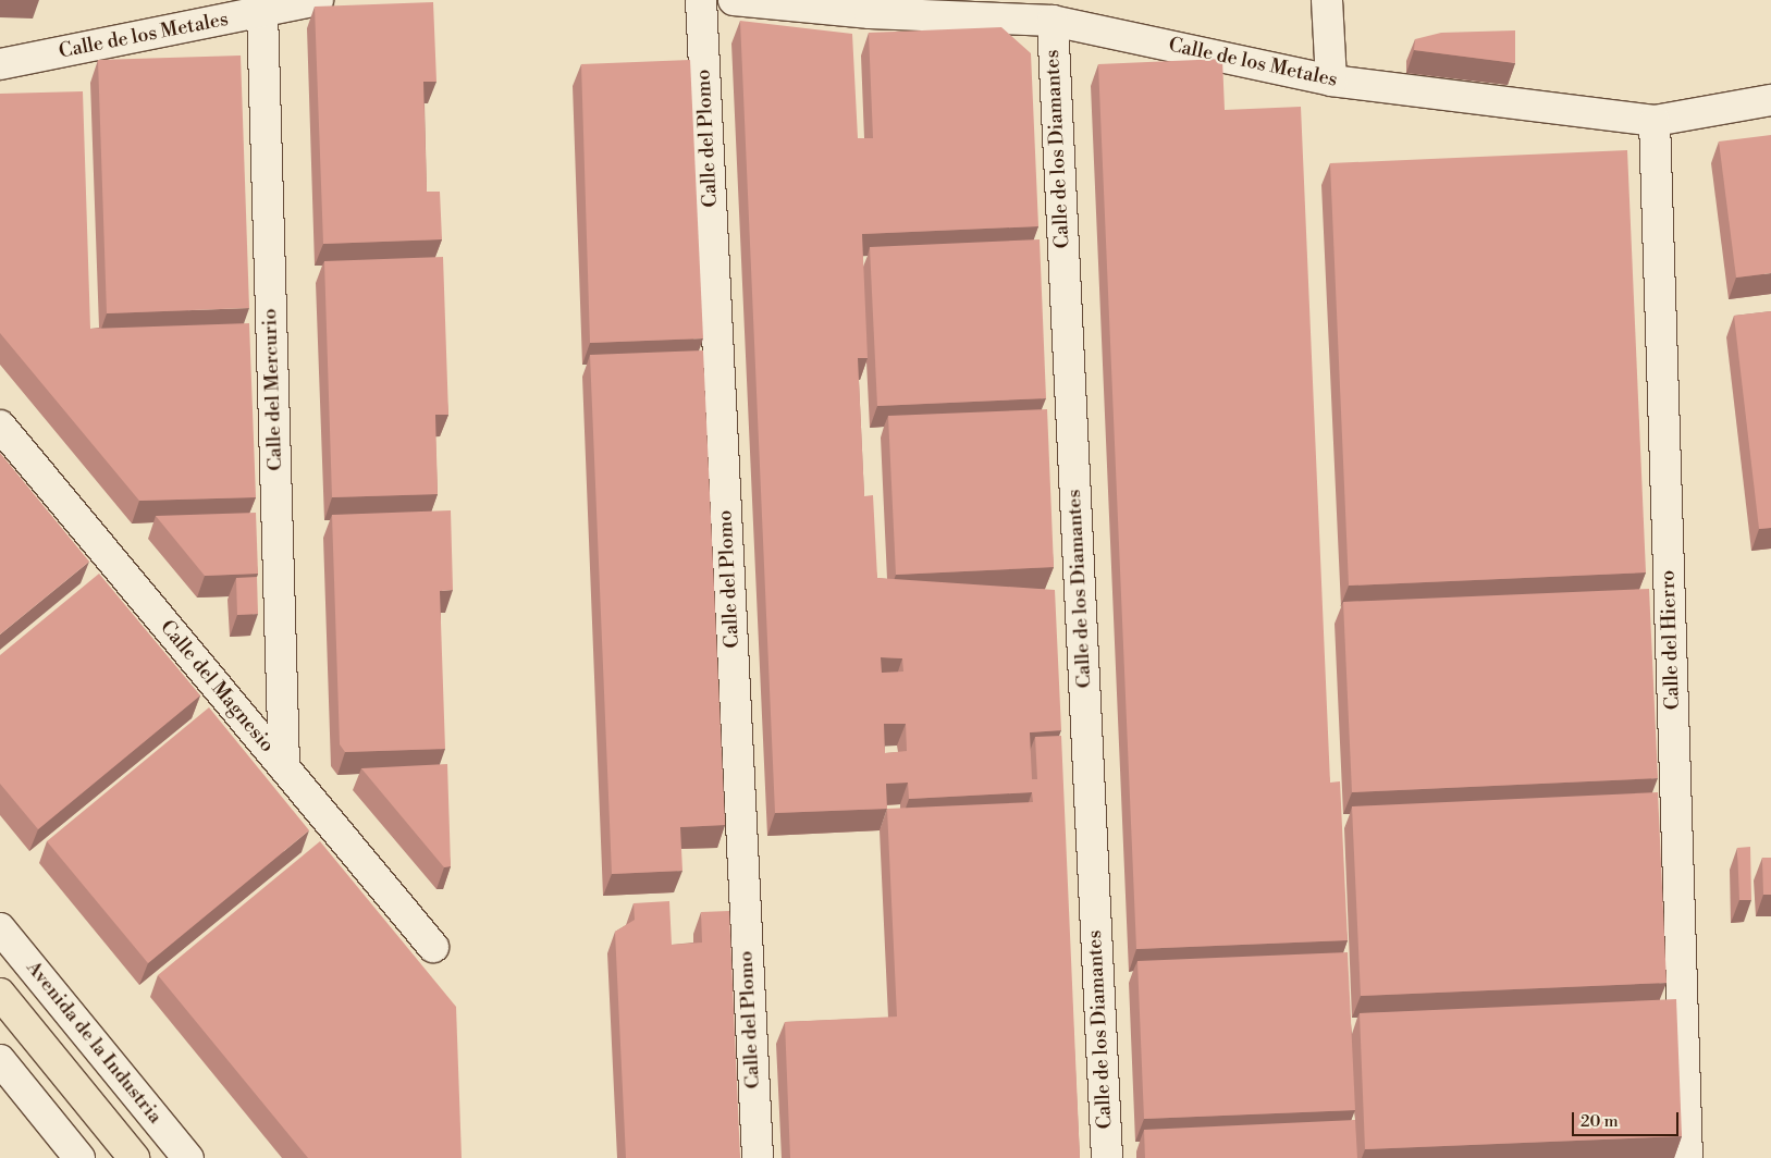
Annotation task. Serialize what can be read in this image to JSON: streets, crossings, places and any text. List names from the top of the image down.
{
  "streets": {
    "street": [
      "Calle de los Metales",
      "Calle del Plomo",
      "Calle de los Diamantes",
      "Calle del Mercurio",
      "Calle del Hierro",
      "Calle del Magnesio",
      "Avenida de la Industria"
    ]
  },
  "crossings": [
    ["Calle de los Metales", "Calle de los Diamantes"],
    ["Calle de los Metales", "Calle del Mercurio"],
    ["Calle de los Metales", "Calle del Hierro"],
    ["Calle del Mercurio", "Calle del Magnesio"]
  ],
  "scale_bar": "20 m"
}
